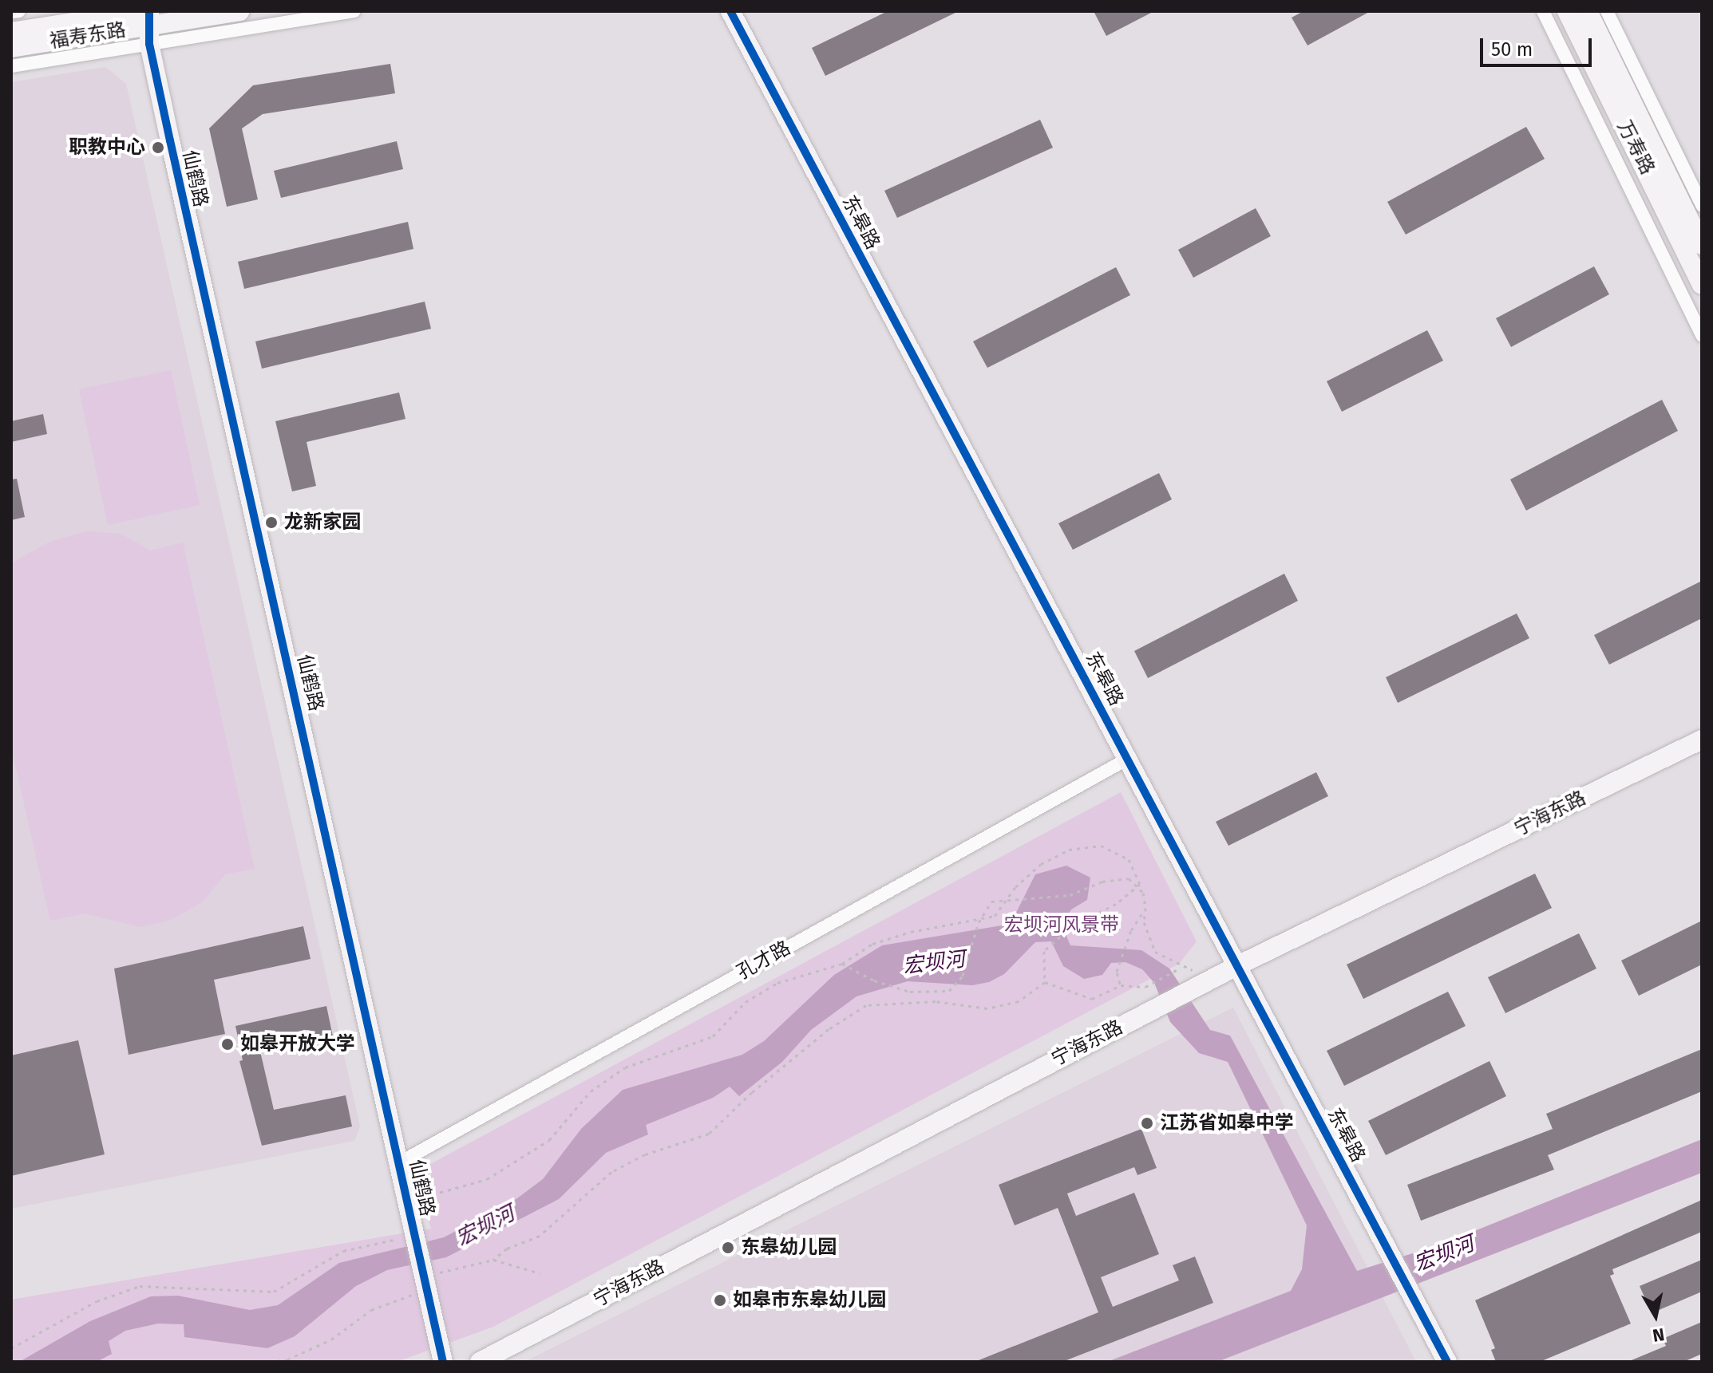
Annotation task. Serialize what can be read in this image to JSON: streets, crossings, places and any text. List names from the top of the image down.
{
  "streets": {
    "street": [
      "福寿东路",
      "万寿路",
      "仙鹤路",
      "东皋路",
      "宁海东路",
      "孔才路"
    ]
  },
  "crossings": [
    ["福寿东路", "仙鹤路"],
    ["仙鹤路", "孔才路"],
    ["东皋路", "宁海东路"],
    ["东皋路", "孔才路"]
  ],
  "water": ["宏坝河"],
  "parks": ["宏坝河风景带"],
  "places": [
    "职教中心",
    "龙新家园",
    "如皋开放大学",
    "江苏省如皋中学",
    "东皋幼儿园",
    "如皋市东皋幼儿园"
  ],
  "scale_bar": "50 m",
  "north": "bottom"
}
